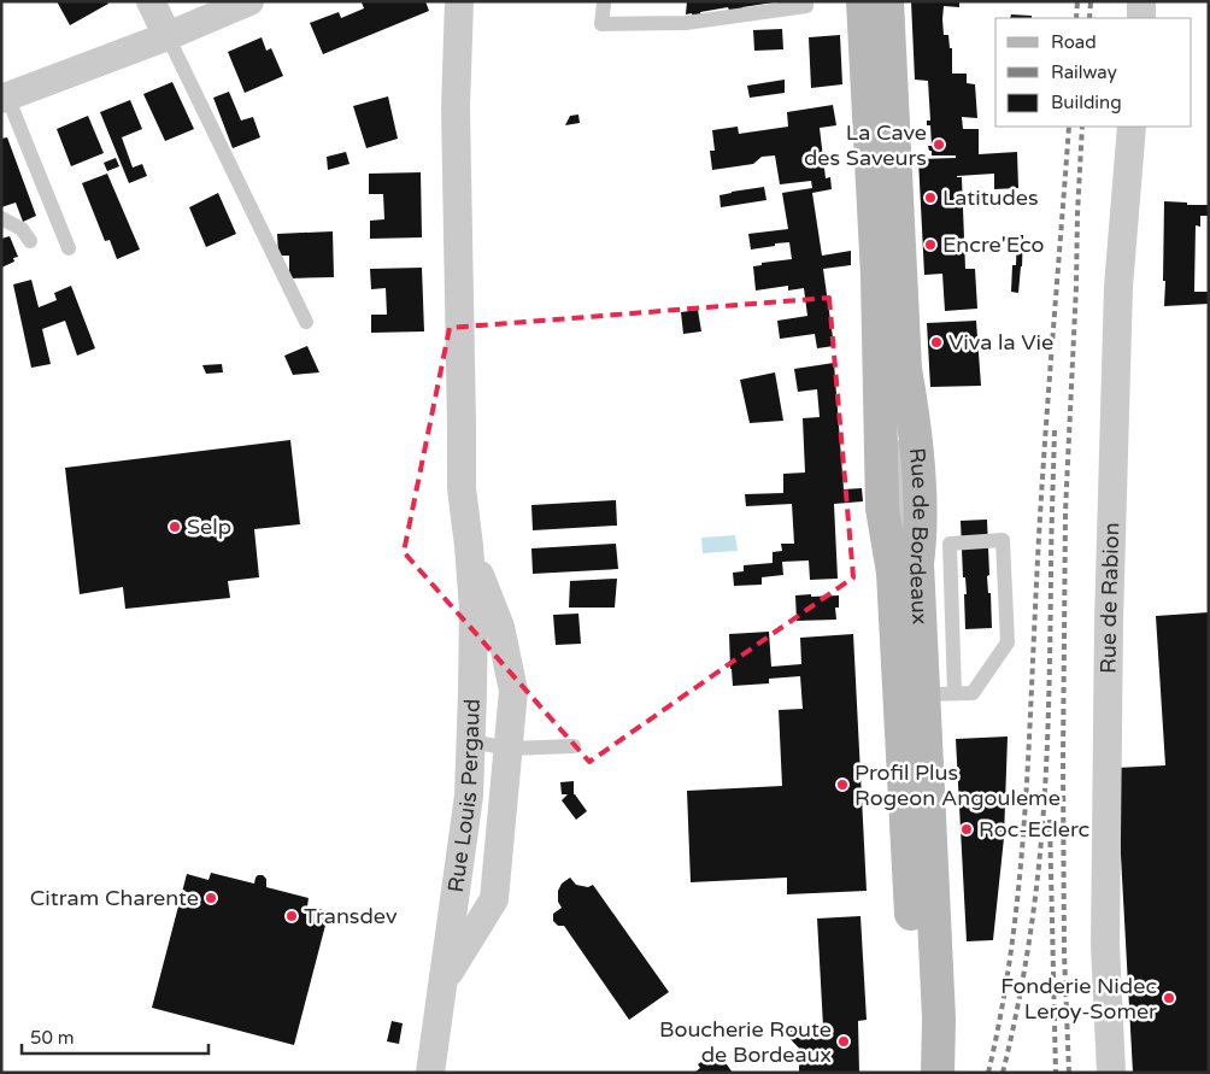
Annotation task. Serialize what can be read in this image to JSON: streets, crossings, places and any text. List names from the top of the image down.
{
  "streets": {
    "main road": ["Rue de Bordeaux"],
    "street": ["Rue de Rabion", "Rue Louis Pergaud"]
  },
  "places": [
    "La Cave des Saveurs",
    "Latitudes",
    "Encre'Eco",
    "Viva la Vie",
    "Selp",
    "Profil Plus Rogeon Angouleme",
    "Roc-Eclerc",
    "Citram Charente",
    "Transdev",
    "Fonderie Nidec Leroy-Somer",
    "Boucherie Route de Bordeaux"
  ],
  "legend": ["Road", "Railway", "Building"],
  "scale_bar": "50 m"
}
